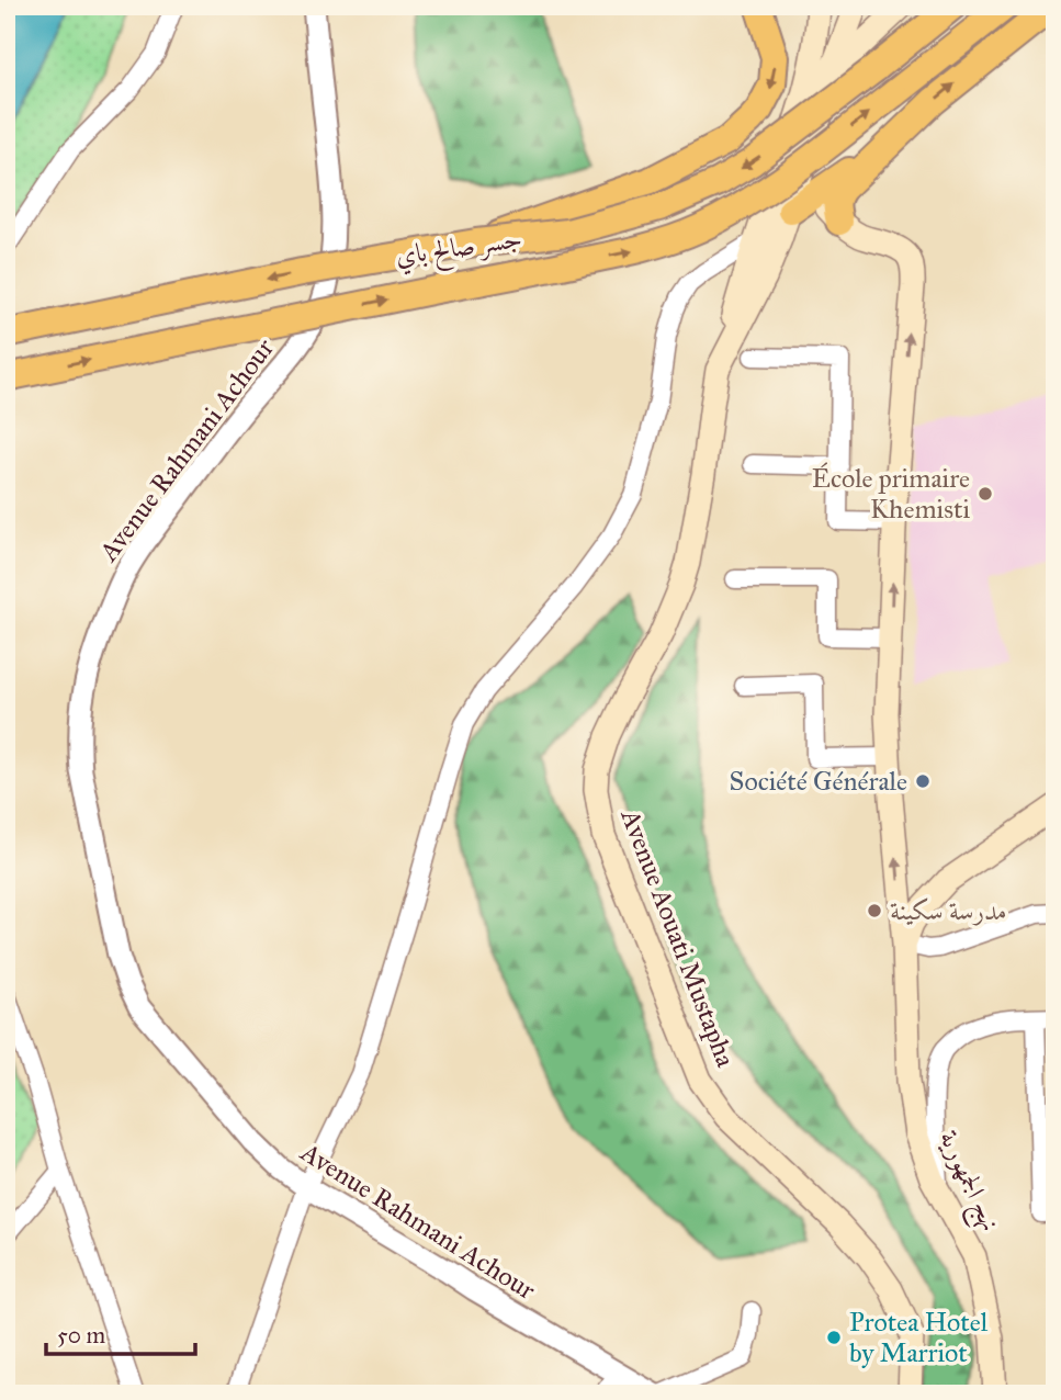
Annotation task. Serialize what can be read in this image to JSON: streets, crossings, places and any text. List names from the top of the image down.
{
  "streets": {
    "highway": ["جسر صالح باي"],
    "main road": ["Avenue Aouati Mustapha", "نهج الجمهورية"],
    "street": ["Avenue Rahmani Achour"]
  },
  "one_way": ["نهج الجمهورية"],
  "places": [
    "École primaire Khemisti",
    "Société Générale",
    "مدرسة سكينة",
    "Protea Hotel by Marriot"
  ],
  "scale_bar": "50 m"
}
